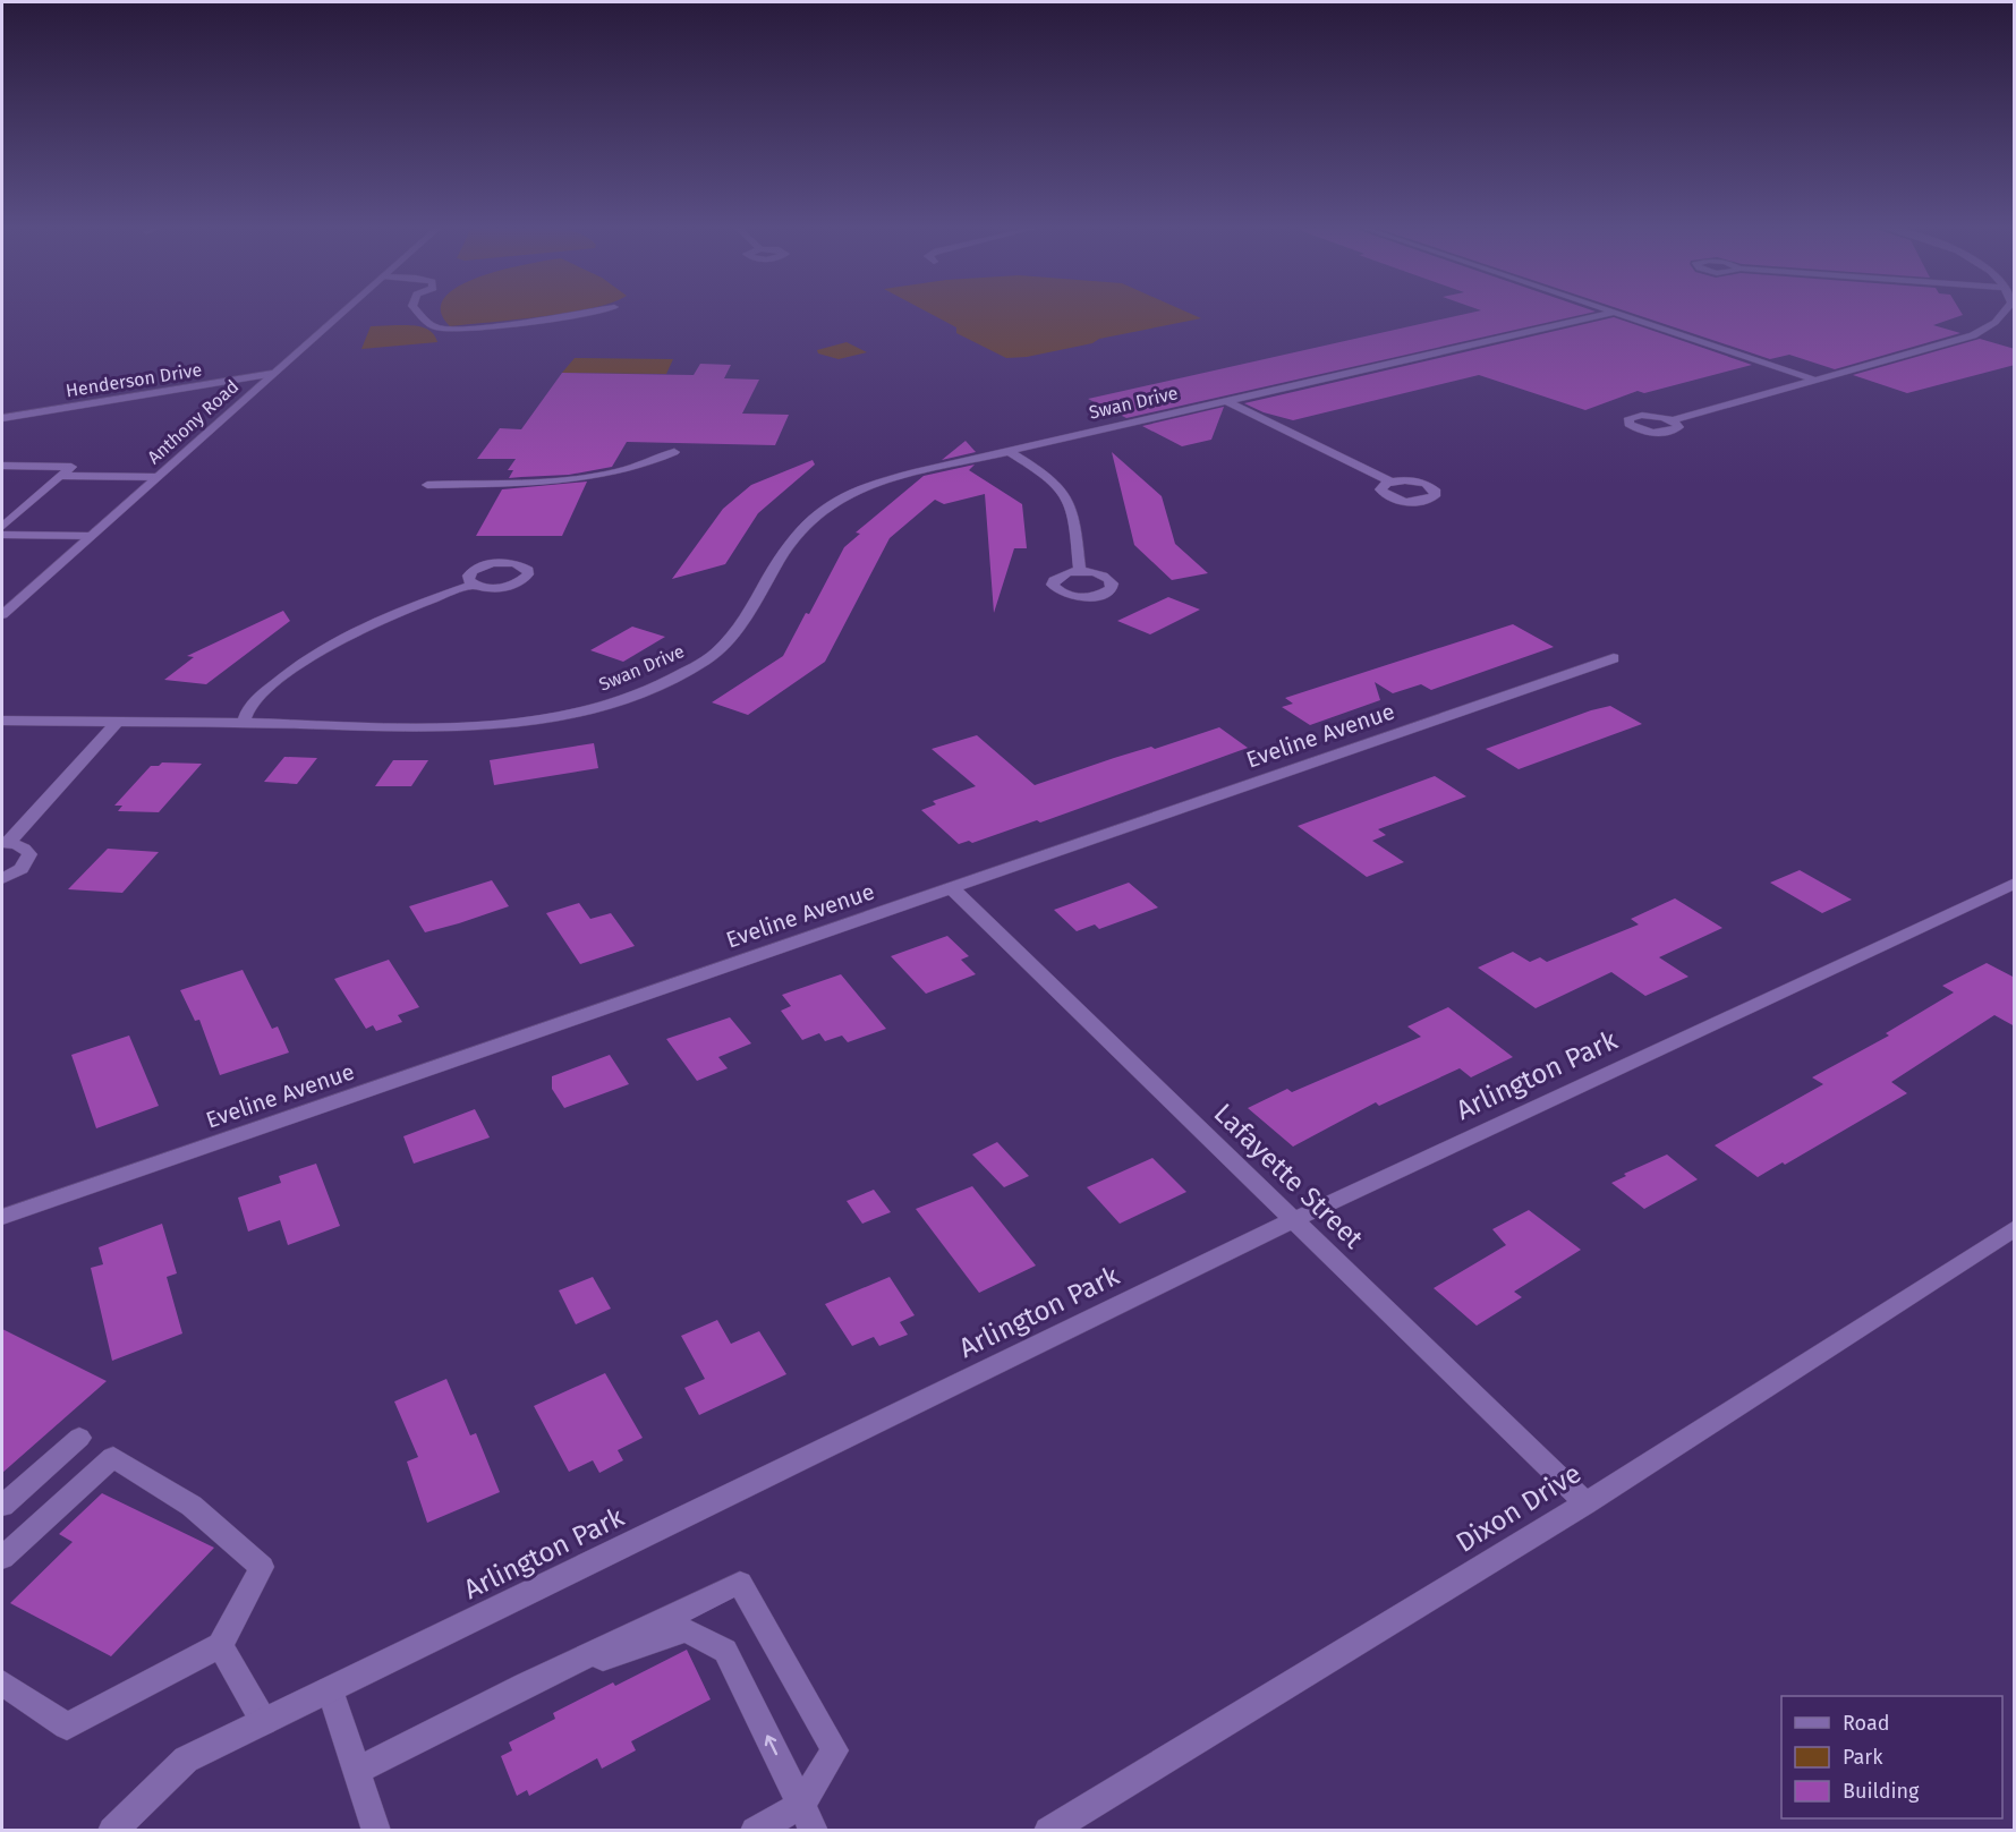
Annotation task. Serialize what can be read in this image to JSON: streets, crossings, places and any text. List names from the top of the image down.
{
  "streets": {
    "street": [
      "Henderson Drive",
      "Swan Drive",
      "Anthony Road",
      "Eveline Avenue",
      "Arlington Park",
      "Lafayette Street",
      "Dixon Drive"
    ]
  },
  "crossings": [
    ["Henderson Drive", "Anthony Road"],
    ["Eveline Avenue", "Lafayette Street"],
    ["Arlington Park", "Lafayette Street"],
    ["Lafayette Street", "Dixon Drive"]
  ],
  "legend": ["Road", "Park", "Building"]
}
